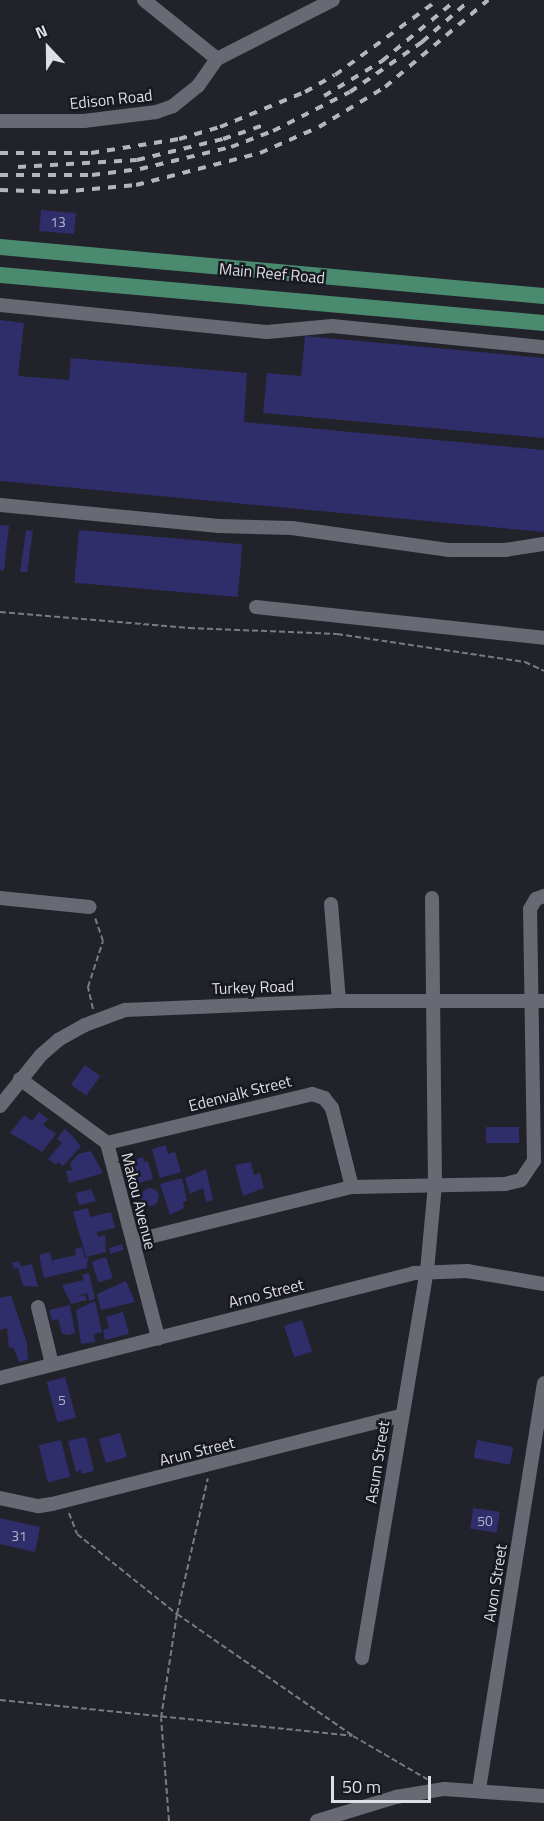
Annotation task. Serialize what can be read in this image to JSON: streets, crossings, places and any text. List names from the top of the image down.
{
  "streets": {
    "main road": ["Main Reef Road"],
    "street": [
      "Edison Road",
      "Turkey Road",
      "Edenvalk Street",
      "Makou Avenue",
      "Arno Street",
      "Arun Street",
      "Asum Street",
      "Avon Street"
    ]
  },
  "crossings": [
    ["Turkey Road", "Makou Avenue"],
    ["Turkey Road", "Asum Street"],
    ["Edenvalk Street", "Makou Avenue"],
    ["Makou Avenue", "Arno Street"],
    ["Arno Street", "Asum Street"],
    ["Arun Street", "Asum Street"]
  ],
  "house_numbers": [
    "13",
    "5",
    "50",
    "31"
  ],
  "scale_bar": "50 m",
  "north": "top"
}
